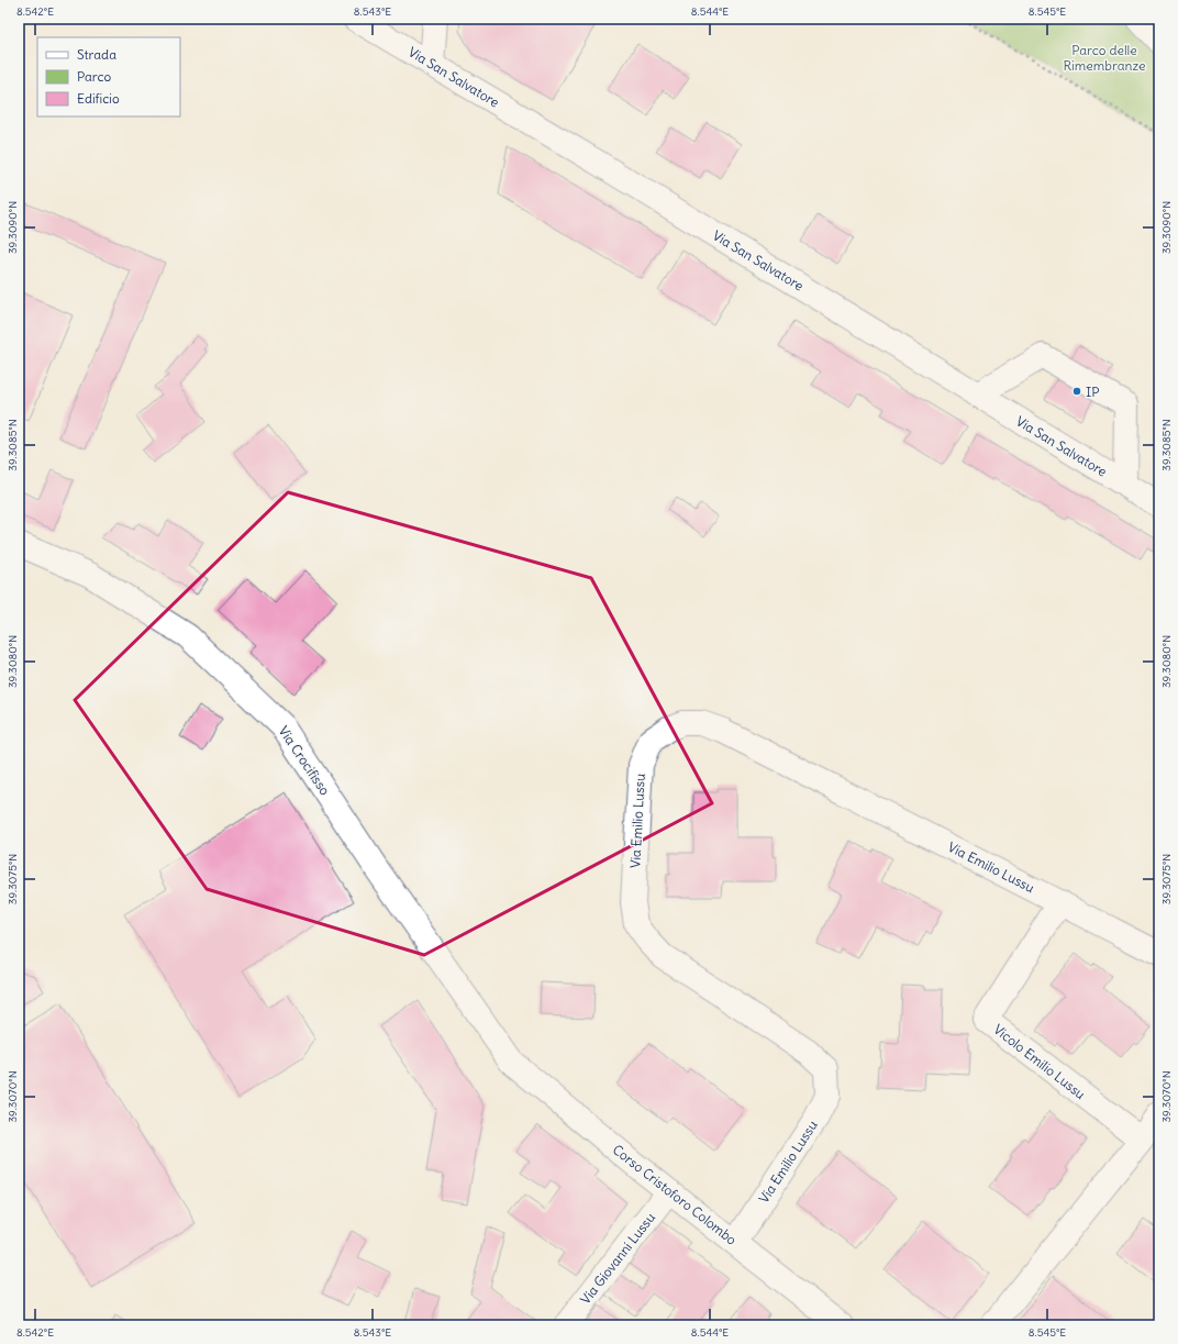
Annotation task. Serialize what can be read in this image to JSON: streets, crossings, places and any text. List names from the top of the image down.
{
  "streets": {
    "street": [
      "Via San Salvatore",
      "Via Crocifisso",
      "Via Emilio Lussu",
      "Vicolo Emilio Lussu",
      "Corso Cristoforo Colombo",
      "Via Giovanni Lussu"
    ]
  },
  "crossings": [
    ["Via Crocifisso", "Corso Cristoforo Colombo"],
    ["Via Emilio Lussu", "Vicolo Emilio Lussu"],
    ["Via Emilio Lussu", "Corso Cristoforo Colombo"],
    ["Corso Cristoforo Colombo", "Via Giovanni Lussu"]
  ],
  "parks": ["Parco delle Rimembranze"],
  "places": ["IP"],
  "legend": ["Strada", "Parco", "Edificio"],
  "coordinates": [
    "8.542°E",
    "8.543°E",
    "8.544°E",
    "8.545°E",
    "39.3090°N",
    "39.3085°N",
    "39.3080°N",
    "39.3075°N",
    "39.3070°N"
  ]
}
